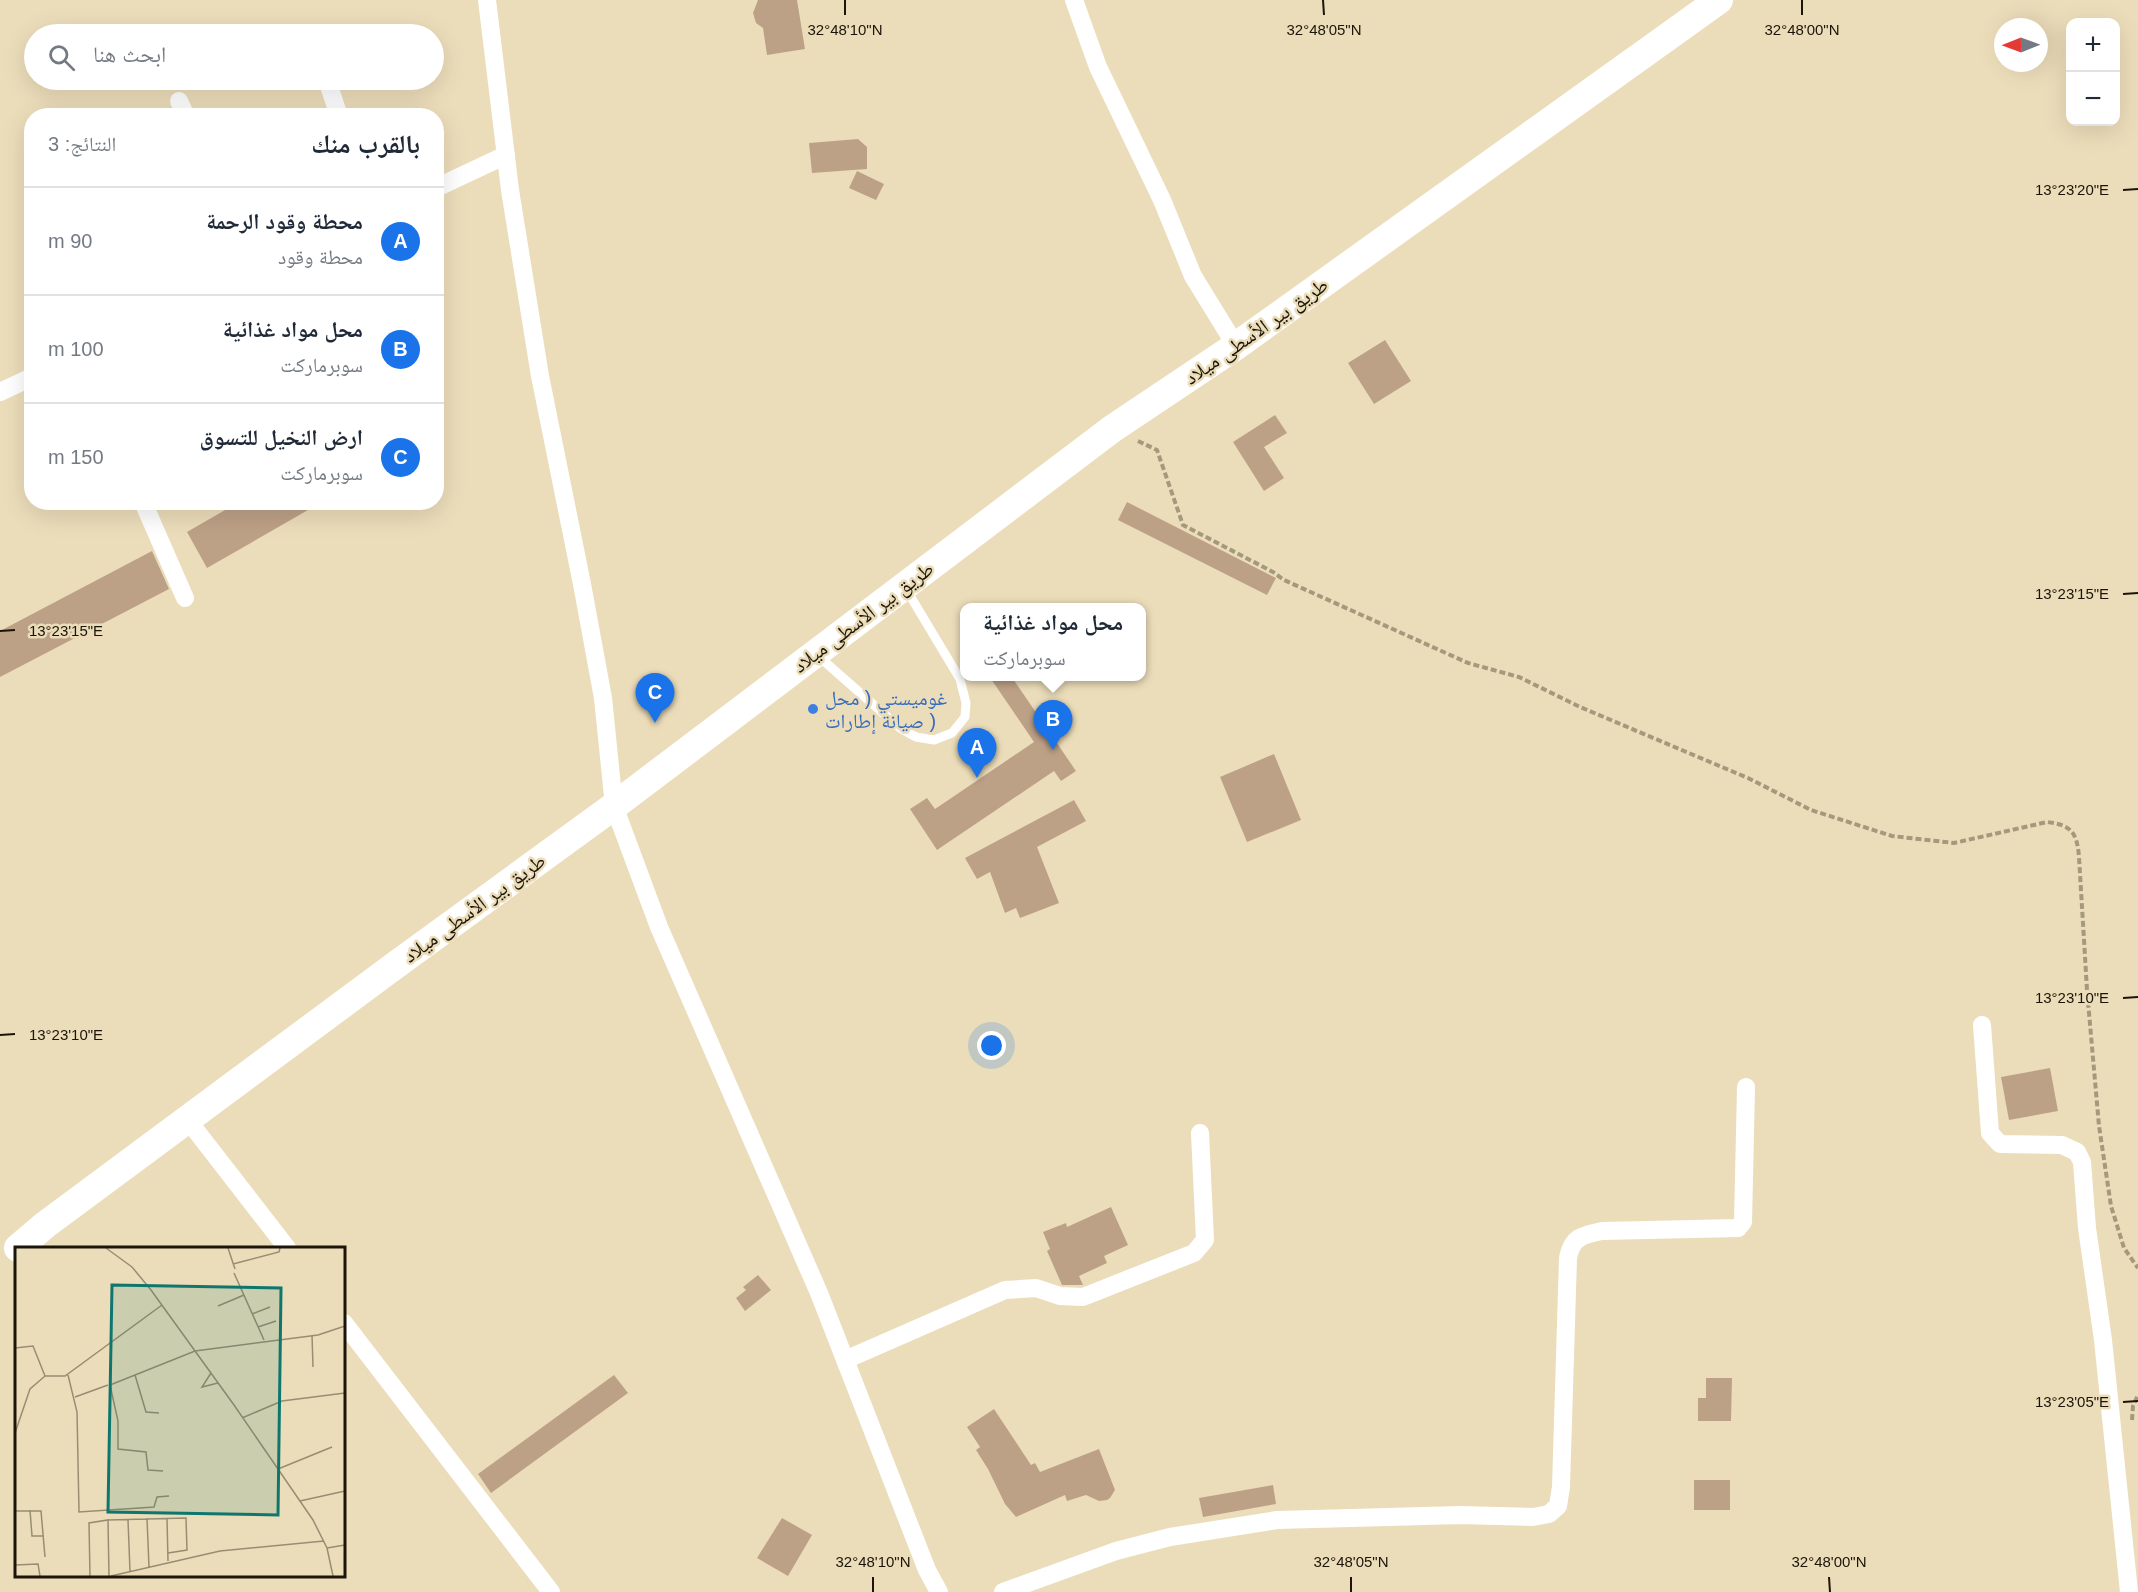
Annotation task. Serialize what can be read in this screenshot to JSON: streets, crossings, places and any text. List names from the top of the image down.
{
  "streets": {
    "main road": ["طريق بير الأسطى ميلاد"]
  },
  "places": ["غوميستي ( محل صيانة إطارات )"],
  "north": "left",
  "page": {
    "map_buttons": ["+", "−"],
    "search": "ابحث هنا",
    "heading": ["بالقرب منك", "النتائج: 3"],
    "list": [
      {
        "mark": "A",
        "name": "محطة وقود الرحمة",
        "note": "محطة وقود",
        "value": "90 m"
      },
      {
        "mark": "B",
        "name": "محل مواد غذائية",
        "note": "سوبرماركت",
        "value": "100 m"
      },
      {
        "mark": "C",
        "name": "ارض النخيل للتسوق",
        "note": "سوبرماركت",
        "value": "150 m"
      }
    ],
    "popup": ["محل مواد غذائية", "سوبرماركت"],
    "pins": ["C", "B", "A"]
  },
  "coordinates": [
    "32°48'10\"N",
    "32°48'05\"N",
    "32°48'00\"N",
    "13°23'20\"E",
    "13°23'15\"E",
    "13°23'10\"E",
    "13°23'05\"E"
  ]
}
